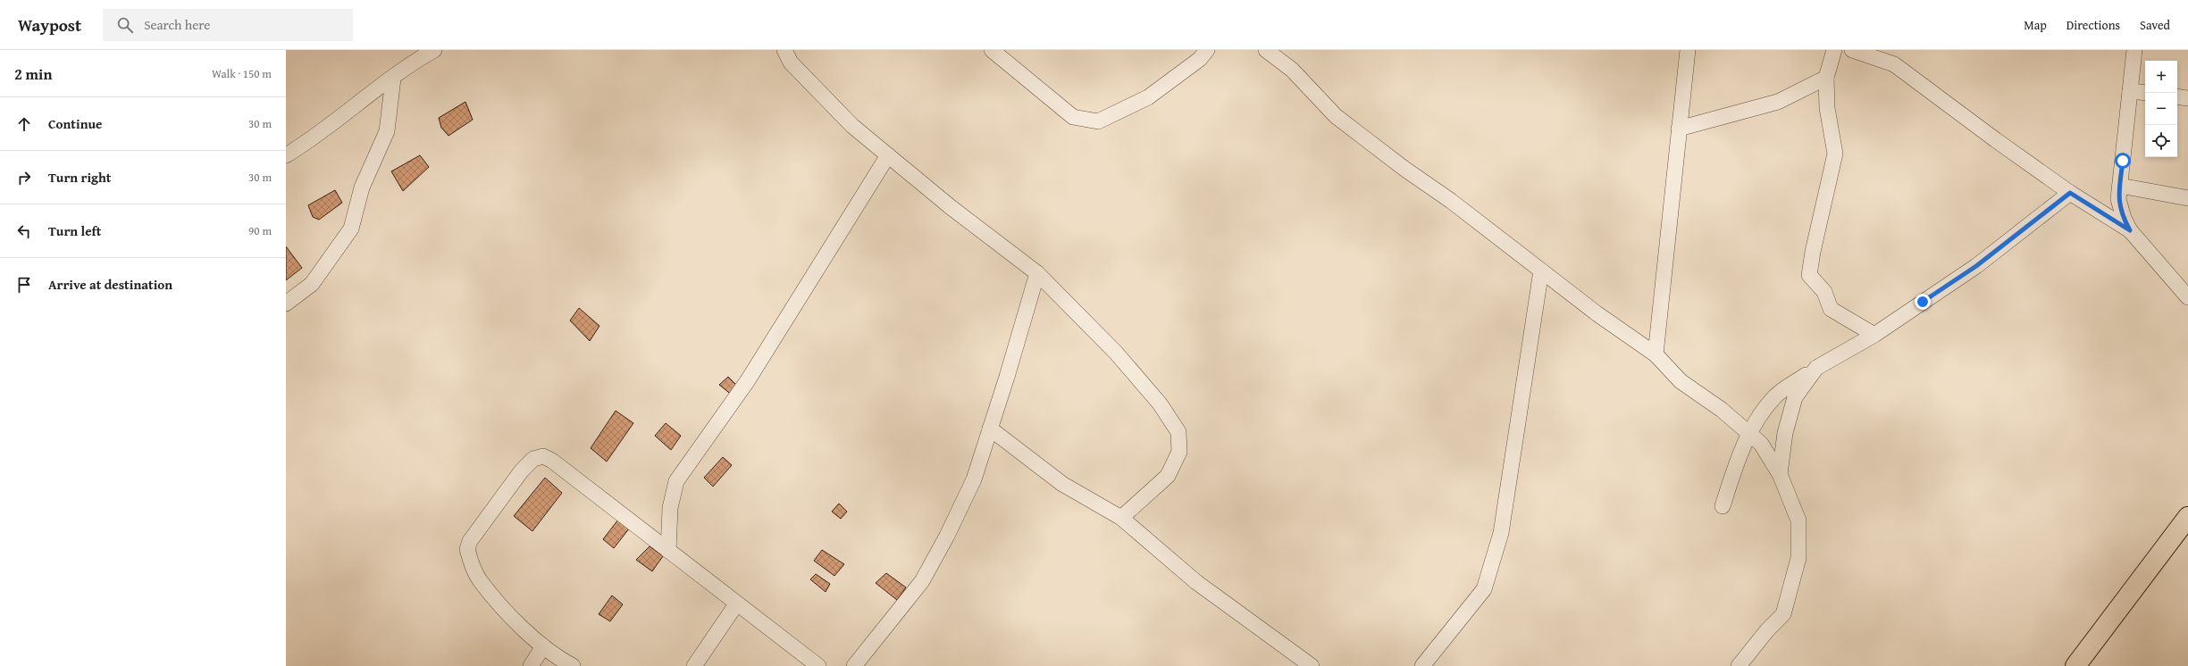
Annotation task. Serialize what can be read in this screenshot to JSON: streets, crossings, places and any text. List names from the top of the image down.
{
  "page": {
    "header": "Waypost",
    "search": "Search here",
    "nav": ["Map", "Directions", "Saved"],
    "heading": ["2 min", "Walk · 150 m"],
    "map_buttons": ["+", "−"],
    "list": [
      ["Continue", "30 m"],
      ["Turn right", "30 m"],
      ["Turn left", "90 m"],
      "Arrive at destination"
    ]
  }
}
